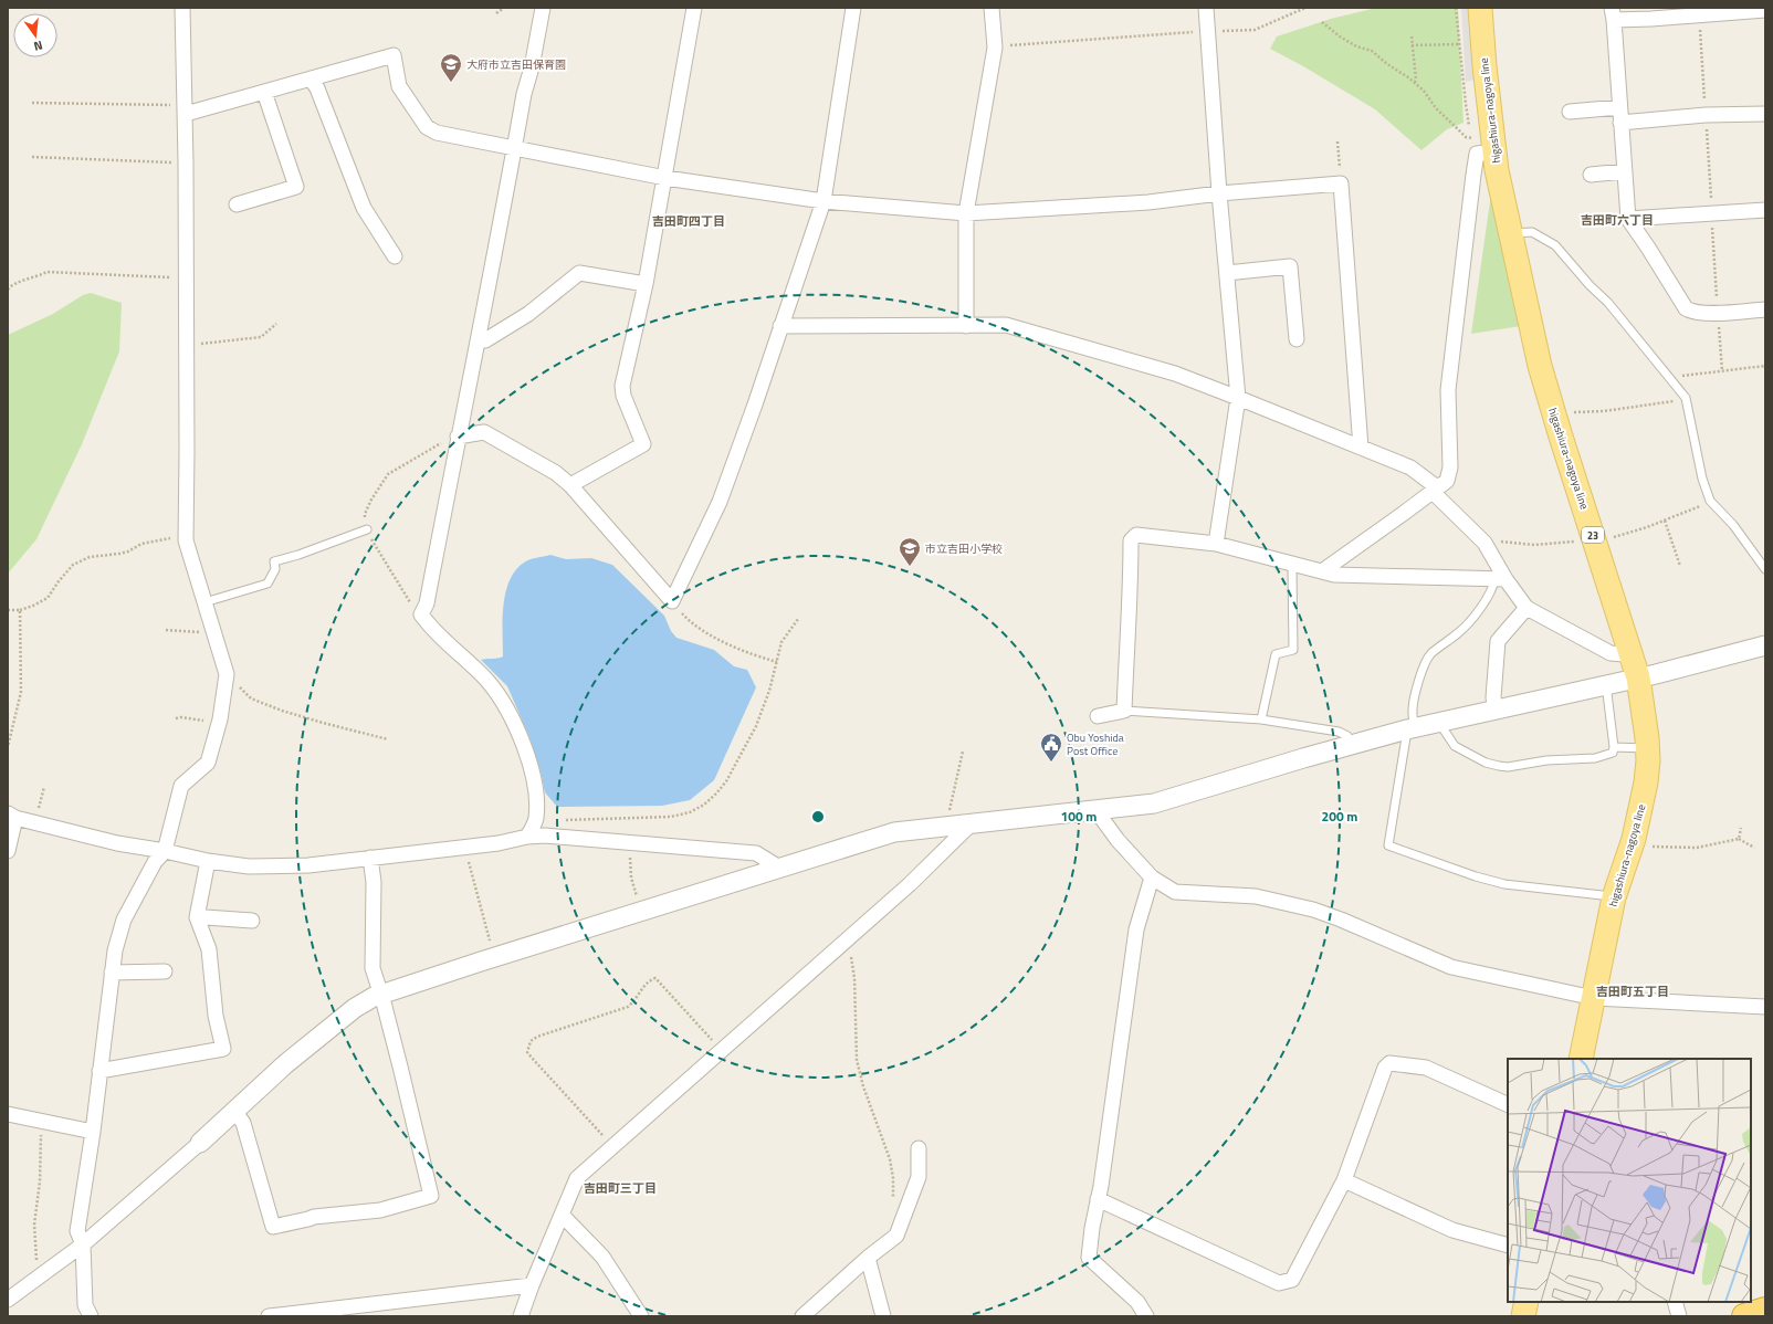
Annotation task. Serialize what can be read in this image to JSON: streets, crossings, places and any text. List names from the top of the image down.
{
  "streets": {
    "main road": ["higashiura-nagoya line", "23"]
  },
  "districts": [
    "吉田町六丁目",
    "吉田町四丁目",
    "吉田町五丁目",
    "吉田町三丁目"
  ],
  "places": {
    "school or university": ["大府市立吉田保育園", "市立吉田小学校"],
    "public building": ["Obu Yoshida Post Office"]
  },
  "north": "bottom",
  "rings": ["100 m", "200 m"]
}
